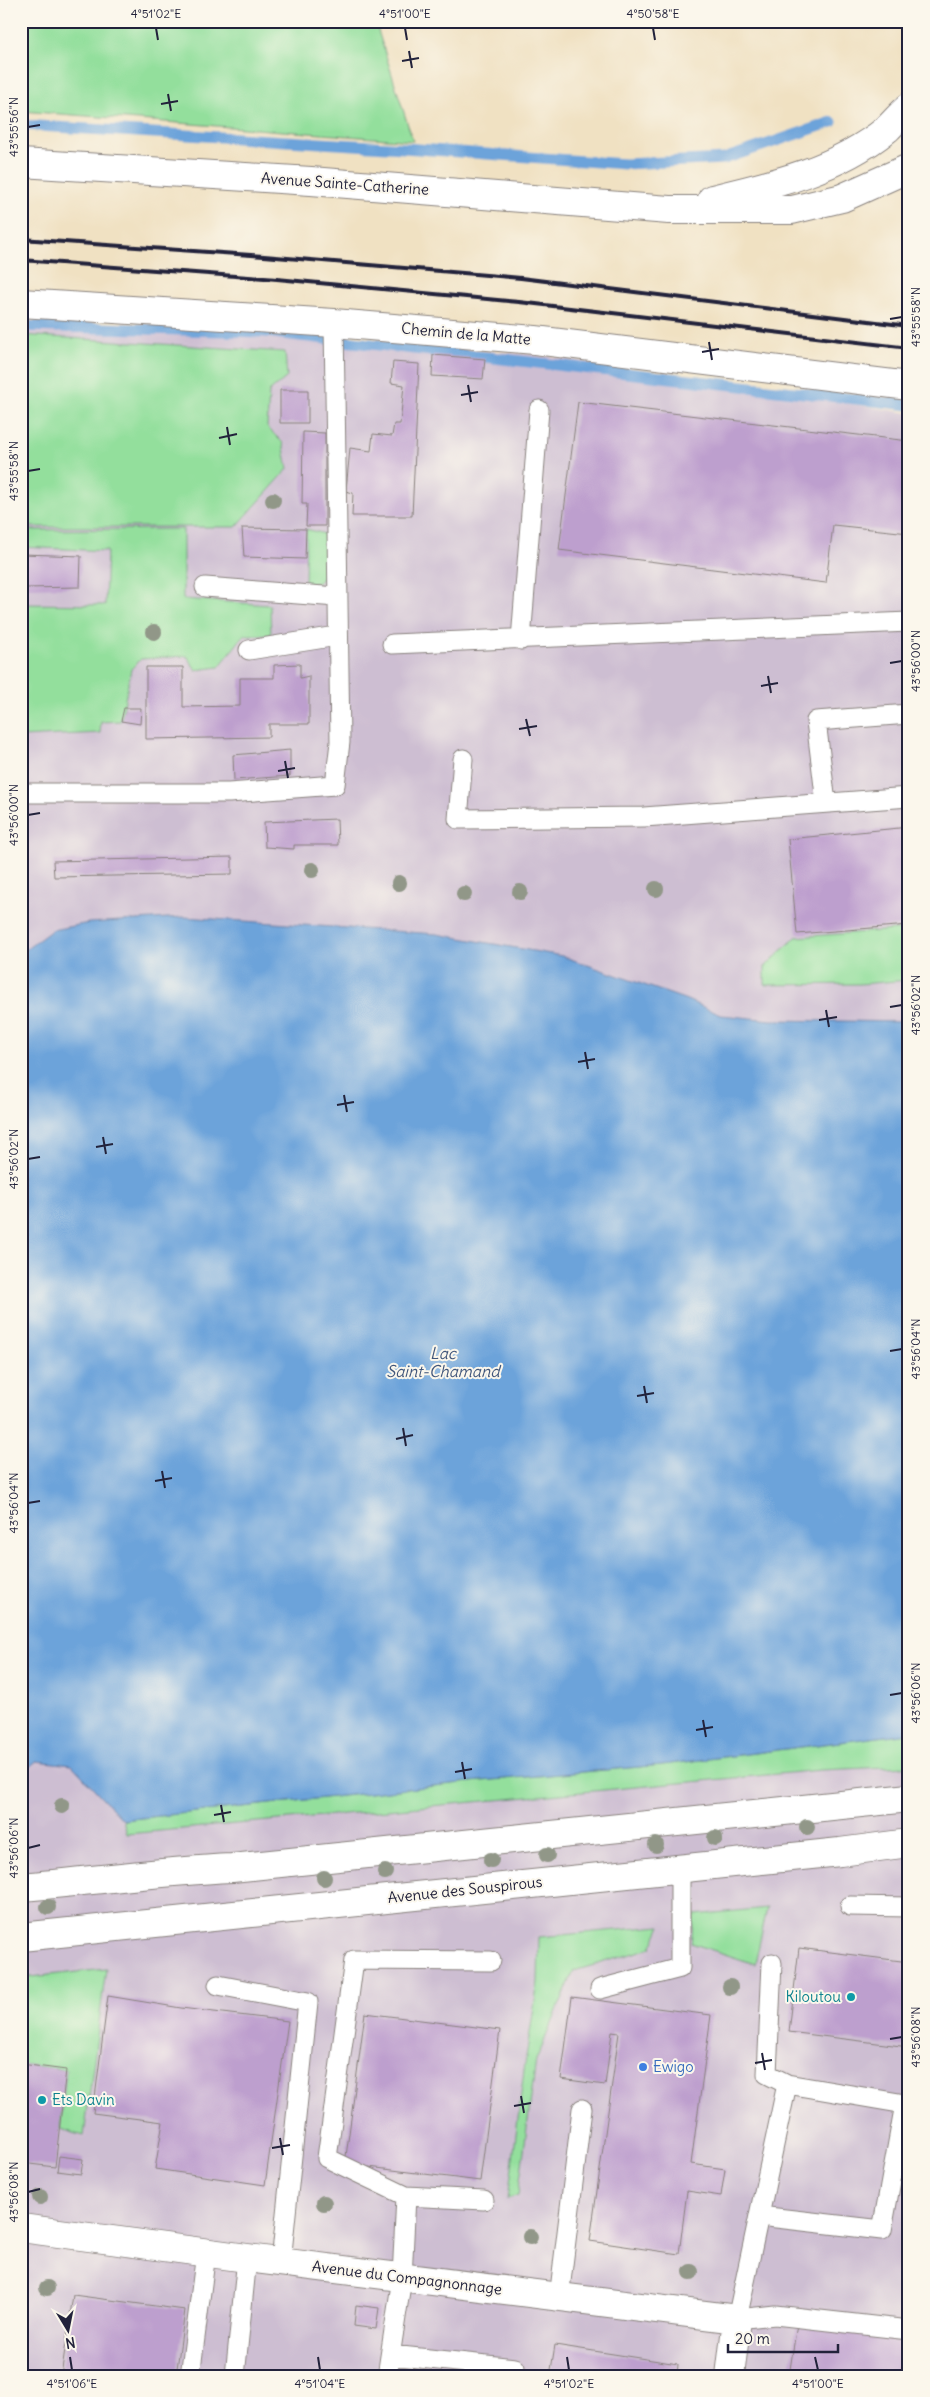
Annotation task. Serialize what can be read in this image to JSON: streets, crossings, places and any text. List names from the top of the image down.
{
  "streets": {
    "main road": [
      "Avenue Sainte-Catherine",
      "Chemin de la Matte",
      "Avenue des Souspirous",
      "Avenue du Compagnonnage"
    ]
  },
  "water": ["Lac Saint-Chamand"],
  "places": ["Kiloutou", "Ewigo", "Ets Davin"],
  "scale_bar": "20 m",
  "north": "bottom",
  "coordinates": [
    "4°51'02\"E",
    "4°51'00\"E",
    "4°50'58\"E",
    "43°55'56\"N",
    "43°55'58\"N",
    "43°56'00\"N",
    "43°56'02\"N",
    "43°56'04\"N",
    "43°56'06\"N",
    "43°56'08\"N",
    "4°51'06\"E",
    "4°51'04\"E"
  ]
}
